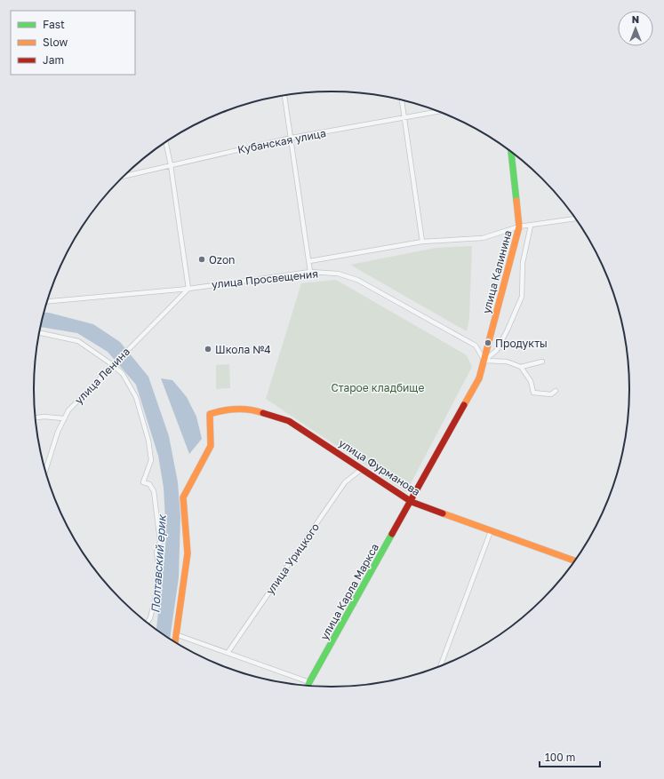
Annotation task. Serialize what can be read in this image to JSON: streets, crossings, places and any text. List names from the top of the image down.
{
  "streets": {
    "street": [
      "Кубанская улица",
      "улица Калинина",
      "улица Просвещения",
      "улица Ленина",
      "улица Фурманова",
      "улица Урицкого",
      "улица Карла Маркса"
    ]
  },
  "crossings": [
    ["улица Калинина", "улица Просвещения"],
    ["улица Калинина", "улица Фурманова"],
    ["улица Калинина", "улица Карла Маркса"],
    ["улица Просвещения", "улица Ленина"],
    ["улица Фурманова", "улица Урицкого"],
    ["улица Фурманова", "улица Карла Маркса"]
  ],
  "water": ["Полтавский ерик"],
  "parks": ["Старое кладбище"],
  "places": ["Ozon", "Продукты", "Школа №4"],
  "legend": ["Fast", "Slow", "Jam"],
  "scale_bar": "100 m",
  "north": "top"
}
